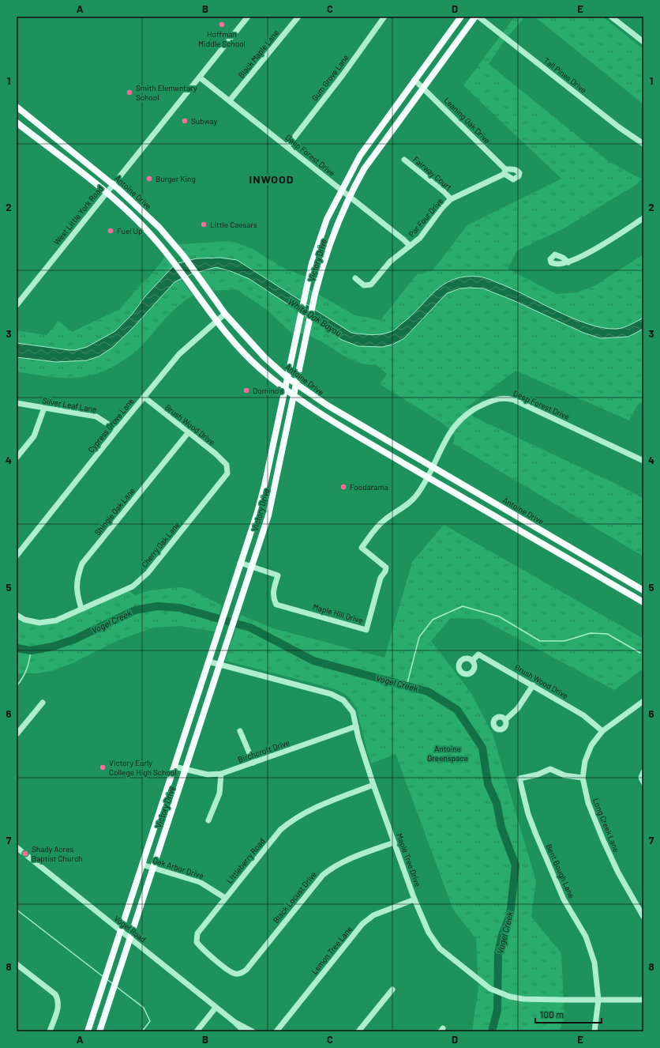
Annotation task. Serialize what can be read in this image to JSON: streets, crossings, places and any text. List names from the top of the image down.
{
  "streets": {
    "main road": ["Antoine Drive", "Victory Drive"],
    "street": [
      "Black Maple Lane",
      "Tall Pines Drive",
      "Gum Grove Lane",
      "Leaning Oak Drive",
      "Deep Forest Drive",
      "Fairway Court",
      "West Little York Road",
      "Par Four Drive",
      "Silver Leaf Lane",
      "Brush Wood Drive",
      "Cypress Grove Lane",
      "Shingle Oak Lane",
      "Cherry Oak Lane",
      "Maple Hill Drive",
      "Birchcroft Drive",
      "Long Creek Lane",
      "Maple Tree Drive",
      "Littleberry Road",
      "Oak Arbor Drive",
      "Bent Bough Lane",
      "Black Locust Drive",
      "Vogel Road",
      "Lemon Tree Lane"
    ]
  },
  "crossings": [
    ["Black Maple Lane", "Deep Forest Drive"],
    ["Gum Grove Lane", "Deep Forest Drive"],
    ["Leaning Oak Drive", "Par Four Drive"],
    ["Leaning Oak Drive", "Victory Drive"],
    ["Deep Forest Drive", "Antoine Drive"],
    ["Deep Forest Drive", "West Little York Road"],
    ["Deep Forest Drive", "Par Four Drive"],
    ["Deep Forest Drive", "Victory Drive"],
    ["Deep Forest Drive", "Maple Hill Drive"],
    ["Fairway Court", "Par Four Drive"],
    ["Antoine Drive", "West Little York Road"],
    ["Antoine Drive", "Victory Drive"],
    ["Antoine Drive", "Cypress Grove Lane"],
    ["Victory Drive", "Maple Hill Drive"],
    ["Victory Drive", "Birchcroft Drive"],
    ["Victory Drive", "Maple Tree Drive"],
    ["Victory Drive", "Oak Arbor Drive"],
    ["Victory Drive", "Vogel Road"],
    ["Silver Leaf Lane", "Cypress Grove Lane"],
    ["Brush Wood Drive", "Cypress Grove Lane"],
    ["Brush Wood Drive", "Shingle Oak Lane"],
    ["Brush Wood Drive", "Cherry Oak Lane"],
    ["Brush Wood Drive", "Long Creek Lane"],
    ["Shingle Oak Lane", "Cherry Oak Lane"],
    ["Birchcroft Drive", "Maple Tree Drive"],
    ["Long Creek Lane", "Bent Bough Lane"],
    ["Maple Tree Drive", "Littleberry Road"],
    ["Maple Tree Drive", "Bent Bough Lane"],
    ["Maple Tree Drive", "Black Locust Drive"],
    ["Maple Tree Drive", "Lemon Tree Lane"],
    ["Littleberry Road", "Oak Arbor Drive"],
    ["Littleberry Road", "Black Locust Drive"]
  ],
  "districts": ["INWOOD"],
  "water": ["White Oak Bayou", "Vogel Creek"],
  "parks": ["Antoine Greenspace"],
  "places": [
    "Hoffman Middle School",
    "Smith Elementary School",
    "Subway",
    "Burger King",
    "Little Caesars",
    "Fuel Up",
    "Domino's",
    "Foodarama",
    "Victory Early College High School",
    "Shady Acres Baptist Church"
  ],
  "scale_bar": "100 m",
  "grid": {
    "columns": [
      "A",
      "B",
      "C",
      "D",
      "E"
    ],
    "rows": [
      "1",
      "2",
      "3",
      "4",
      "5",
      "6",
      "7",
      "8"
    ]
  }
}
